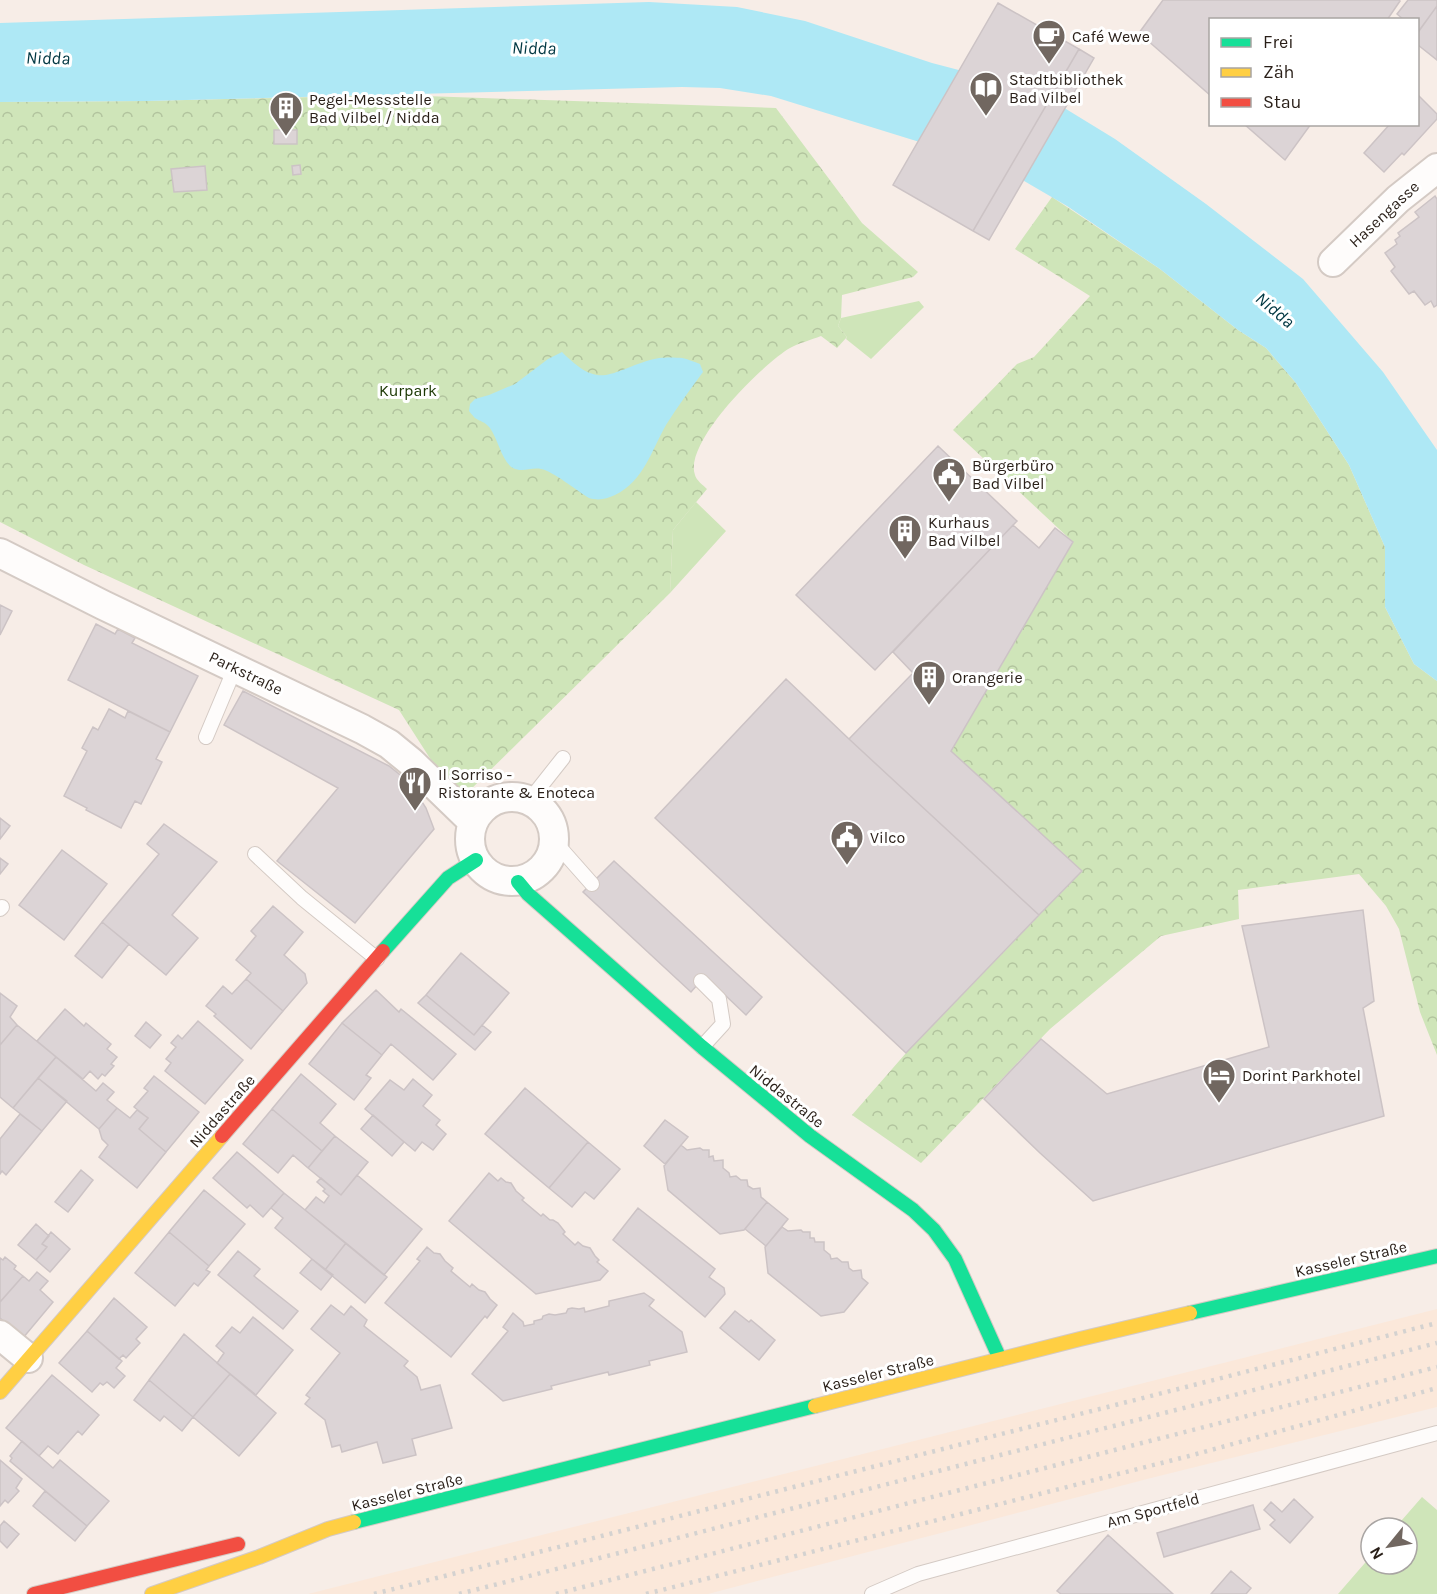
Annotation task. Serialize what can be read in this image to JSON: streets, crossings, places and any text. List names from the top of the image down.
{
  "streets": {
    "main road": ["Niddastraße", "Kasseler Straße"],
    "street": ["Hasengasse", "Parkstraße"],
    "lane": ["Am Sportfeld"]
  },
  "crossings": [
    ["Parkstraße", "Niddastraße"],
    ["Niddastraße", "Kasseler Straße"]
  ],
  "water": ["Nidda"],
  "parks": ["Kurpark"],
  "places": {
    "cafe": ["Café Wewe"],
    "library": ["Stadtbibliothek Bad Vilbel"],
    "building": ["Pegel-Messstelle Bad Vilbel / Nidda", "Kurhaus Bad Vilbel", "Orangerie"],
    "public building": ["Bürgerbüro Bad Vilbel", "Vilco"],
    "restaurant": ["Il Sorriso - Ristorante & Enoteca"],
    "hotel": ["Dorint Parkhotel"]
  },
  "legend": ["Frei", "Zäh", "Stau"],
  "north": "bottom left"
}
